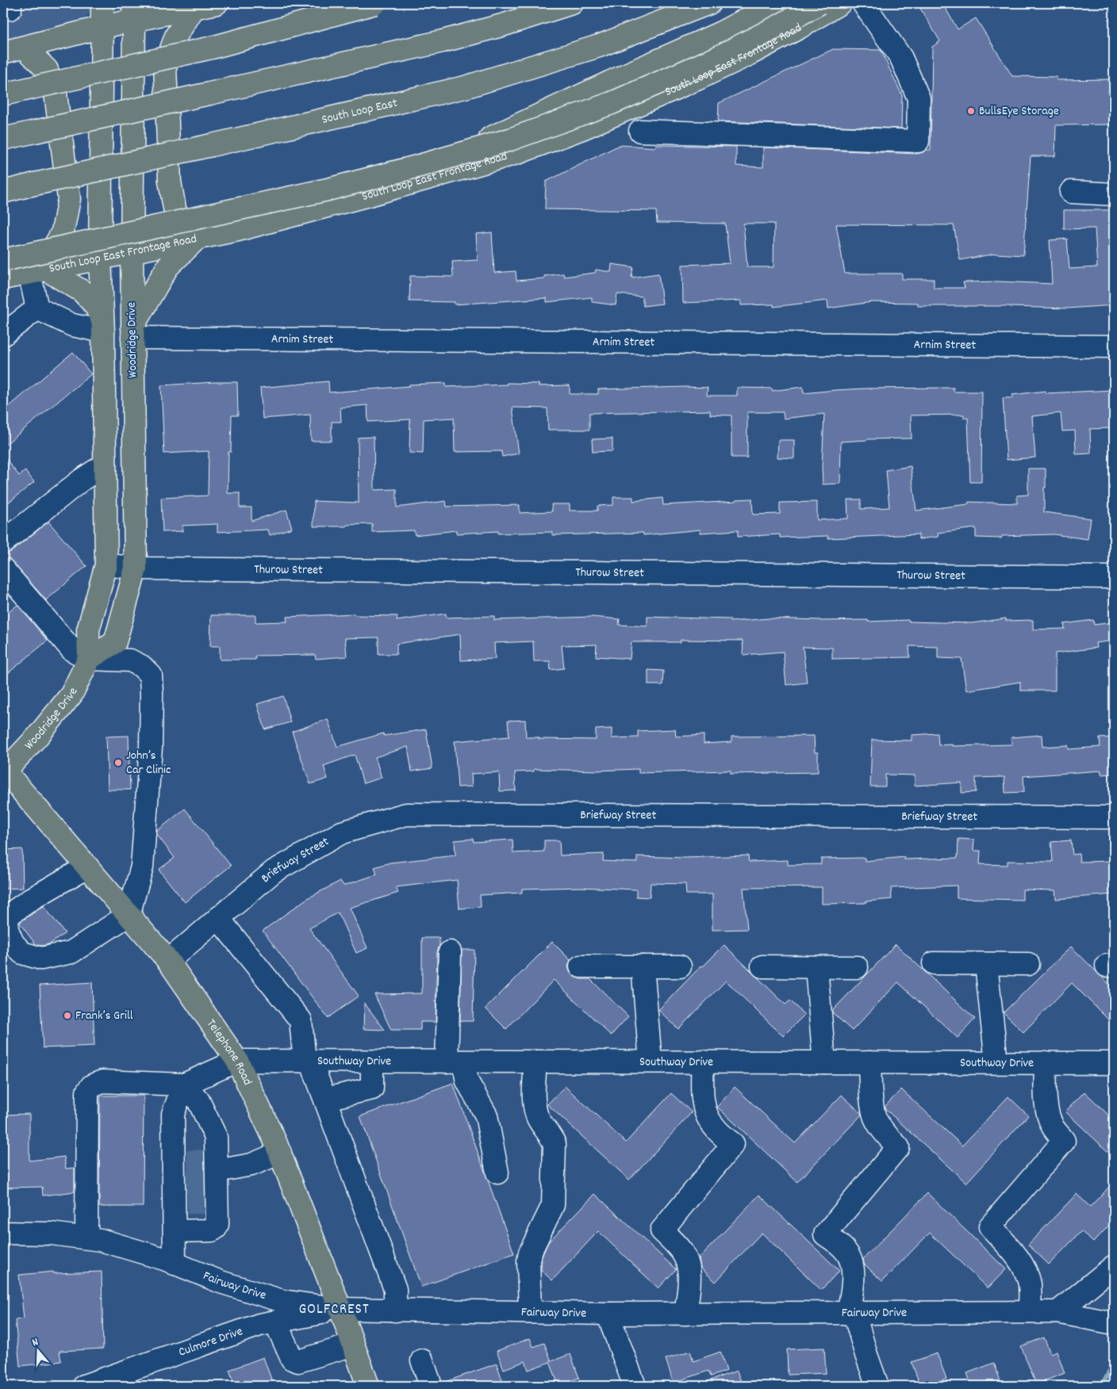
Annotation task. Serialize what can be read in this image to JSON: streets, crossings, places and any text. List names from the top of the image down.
{
  "streets": {
    "main road": [
      "South Loop East Frontage Road",
      "South Loop East",
      "Woodridge Drive",
      "Telephone Road"
    ],
    "street": [
      "Arnim Street",
      "Thurow Street",
      "Briefway Street",
      "Southway Drive",
      "Fairway Drive",
      "Culmore Drive"
    ]
  },
  "crossings": [
    ["South Loop East Frontage Road", "Woodridge Drive"],
    ["Arnim Street", "Woodridge Drive"],
    ["Woodridge Drive", "Thurow Street"],
    ["Woodridge Drive", "Telephone Road"],
    ["Briefway Street", "Telephone Road"],
    ["Telephone Road", "Southway Drive"],
    ["Telephone Road", "Fairway Drive"],
    ["Telephone Road", "Culmore Drive"],
    ["Fairway Drive", "Culmore Drive"]
  ],
  "districts": ["GOLFCREST"],
  "places": ["BullsEye Storage", "John’s Car Clinic", "Frank’s Grill"],
  "north": "top"
}
